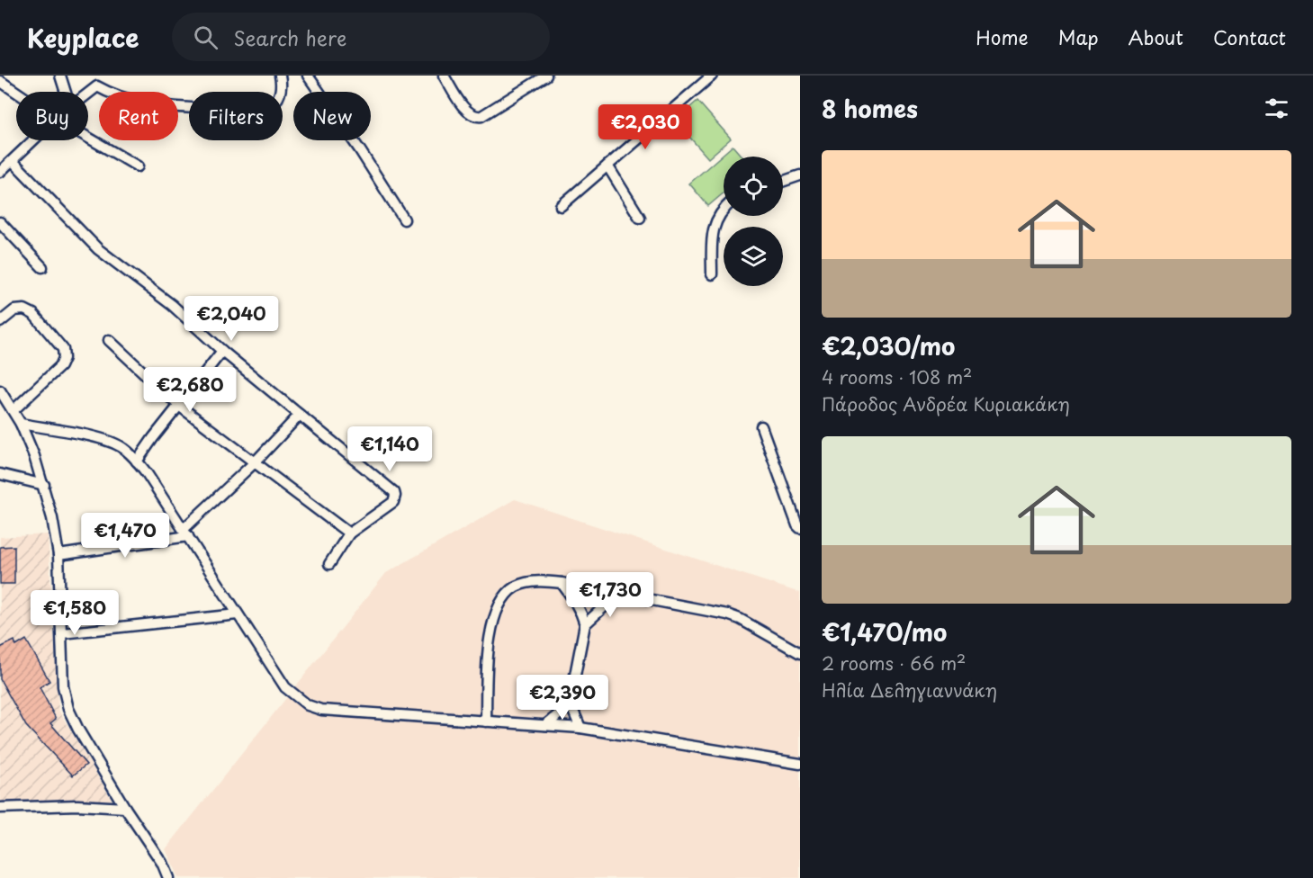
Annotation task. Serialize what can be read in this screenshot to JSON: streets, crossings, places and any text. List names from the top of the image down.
{
  "page": {
    "header": "Keyplace",
    "search": "Search here",
    "nav": [
      "Home",
      "Map",
      "About",
      "Contact"
    ],
    "heading": "8 homes",
    "chip": [
      "Buy",
      "Rent",
      "Filters",
      "New"
    ],
    "price": [
      "€2,030",
      "€2,040",
      "€2,680",
      "€1,140",
      "€1,470",
      "€1,730",
      "€1,580",
      "€2,390"
    ],
    "list": [
      {
        "name": "€2,030/mo",
        "note": "4 rooms · 108 m² · Πάροδος Ανδρέα Κυριακάκη"
      },
      {
        "name": "€1,470/mo",
        "note": "2 rooms · 66 m² · Ηλία Δεληγιαννάκη"
      }
    ]
  }
}
